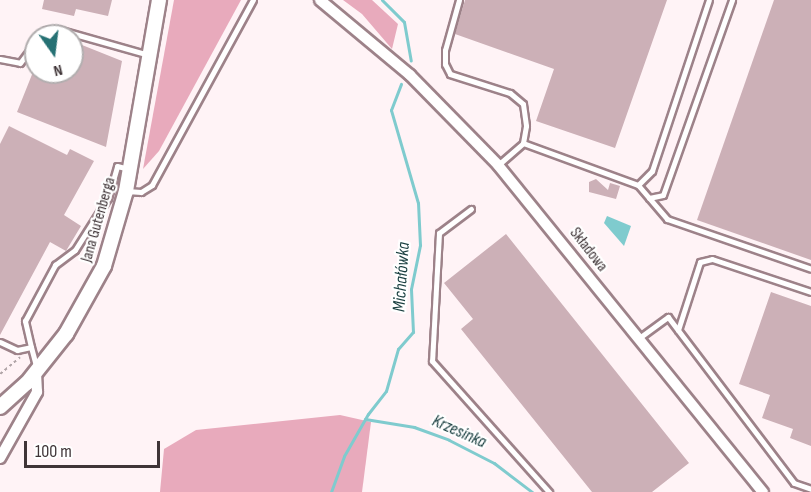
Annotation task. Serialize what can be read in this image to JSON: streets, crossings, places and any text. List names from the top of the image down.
{
  "streets": {
    "street": ["Jana Gutenberga", "Składowa"]
  },
  "water": ["Michałówka", "Krzesinka"],
  "scale_bar": "100 m",
  "north": "bottom"
}
